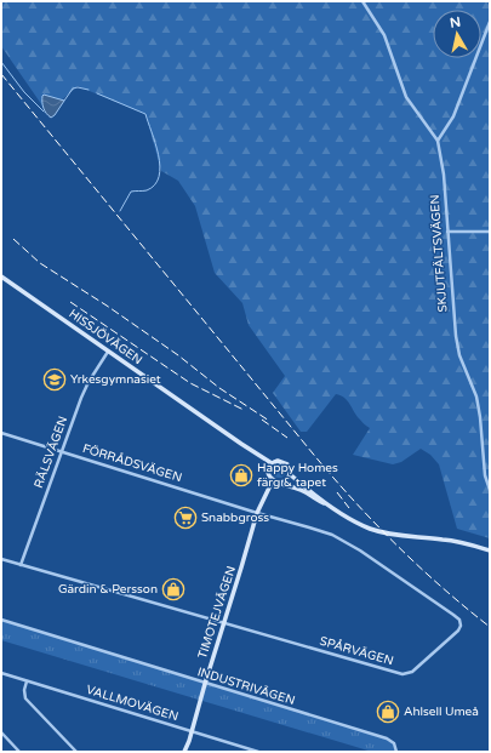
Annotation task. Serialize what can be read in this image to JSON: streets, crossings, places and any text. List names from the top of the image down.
{
  "streets": {
    "main road": ["HISSJÖVÄGEN", "TIMOTEJVÄGEN"],
    "street": [
      "SKJUTFÄLTSVÄGEN",
      "RÄLSVÄGEN",
      "FÖRRÅDSVÄGEN",
      "SPÅRVÄGEN",
      "INDUSTRIVÄGEN",
      "VALLMOVÄGEN"
    ]
  },
  "crossings": [
    ["HISSJÖVÄGEN", "RÄLSVÄGEN"],
    ["HISSJÖVÄGEN", "TIMOTEJVÄGEN"],
    ["RÄLSVÄGEN", "FÖRRÅDSVÄGEN"],
    ["RÄLSVÄGEN", "SPÅRVÄGEN"],
    ["FÖRRÅDSVÄGEN", "TIMOTEJVÄGEN"],
    ["FÖRRÅDSVÄGEN", "SPÅRVÄGEN"],
    ["TIMOTEJVÄGEN", "SPÅRVÄGEN"],
    ["TIMOTEJVÄGEN", "INDUSTRIVÄGEN"],
    ["TIMOTEJVÄGEN", "VALLMOVÄGEN"]
  ],
  "places": {
    "school or university": ["Yrkesgymnasiet"],
    "shop": ["Happy Homes färg & tapet", "Gärdin & Persson", "Ahlsell Umeå"],
    "supermarket": ["Snabbgross"]
  },
  "north": "top"
}
